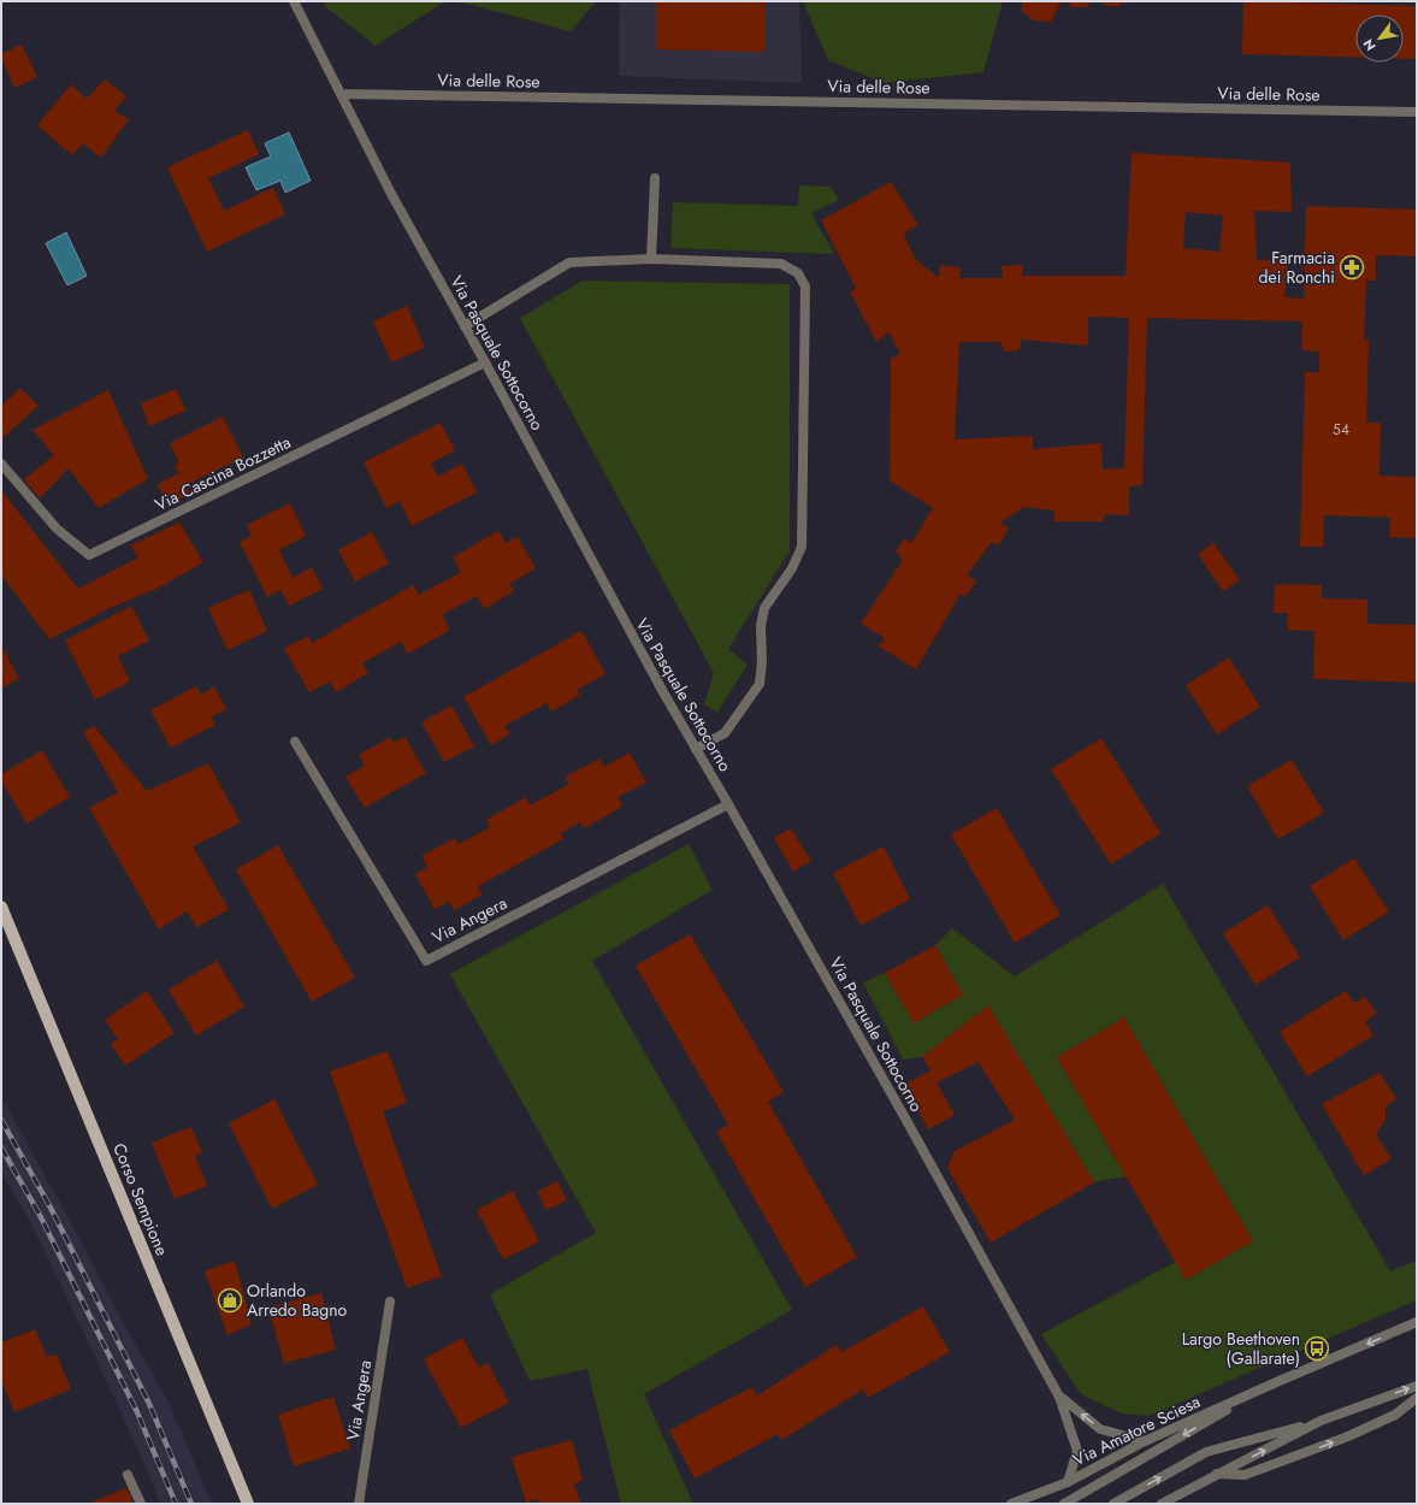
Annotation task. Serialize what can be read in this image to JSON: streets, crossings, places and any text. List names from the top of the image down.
{
  "streets": {
    "main road": ["Corso Sempione"],
    "street": [
      "Via delle Rose",
      "Via Pasquale Sottocorno",
      "Via Cascina Bozzetta",
      "Via Angera",
      "Via Amatore Sciesa"
    ]
  },
  "crossings": [
    ["Via delle Rose", "Via Pasquale Sottocorno"],
    ["Via Pasquale Sottocorno", "Via Cascina Bozzetta"],
    ["Via Pasquale Sottocorno", "Via Angera"],
    ["Via Pasquale Sottocorno", "Via Amatore Sciesa"]
  ],
  "places": {
    "pharmacy": ["Farmacia dei Ronchi"],
    "shop": ["Orlando Arredo Bagno"],
    "bus stop": ["Largo Beethoven (Gallarate)"]
  },
  "house_numbers": ["54"],
  "north": "bottom left"
}
